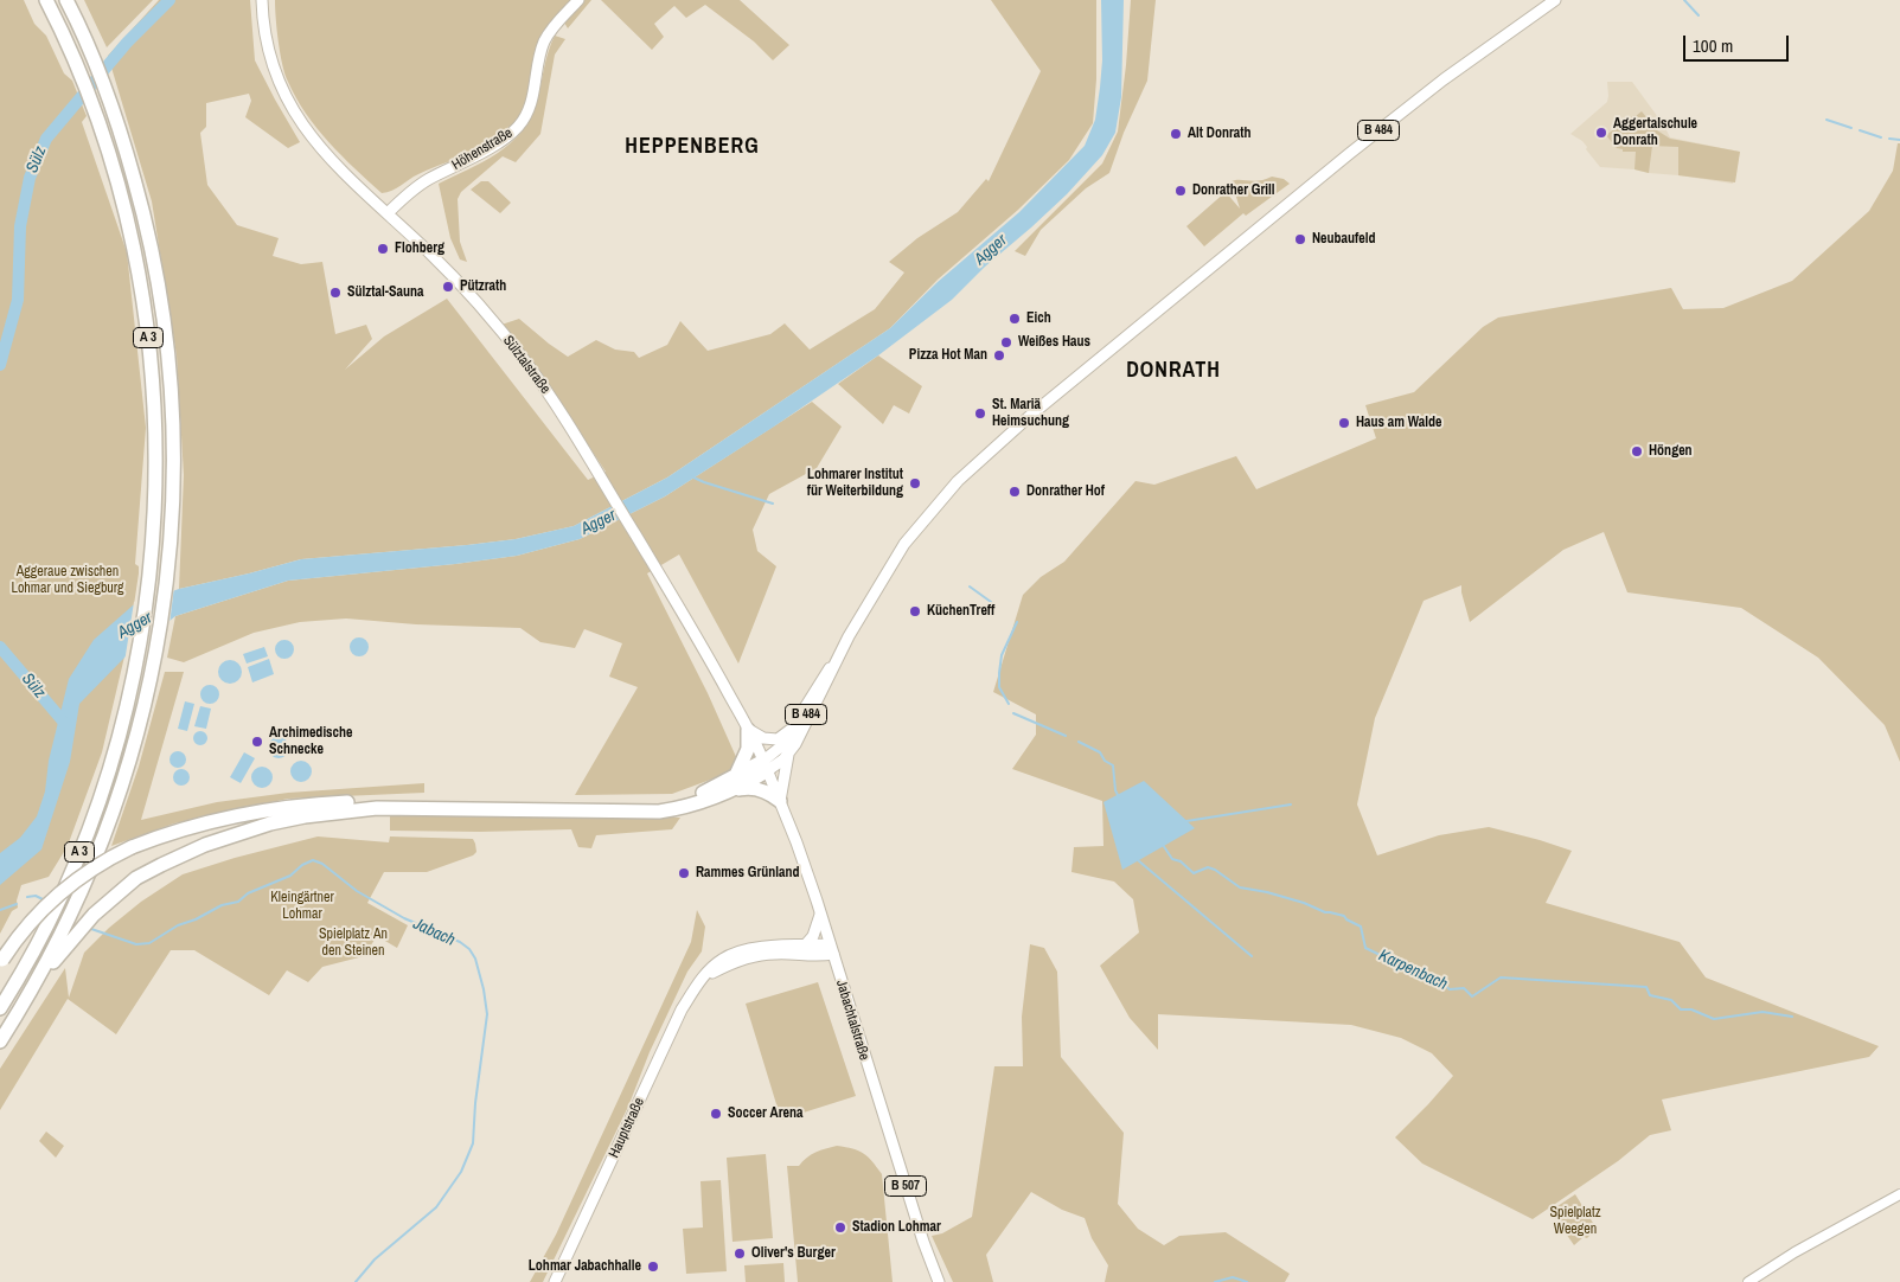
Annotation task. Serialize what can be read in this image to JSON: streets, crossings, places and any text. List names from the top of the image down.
{
  "streets": {
    "highway": ["A 3"],
    "main road": [
      "B 484",
      "Höhenstraße",
      "Sülztalstraße",
      "Jabachtalstraße",
      "Hauptstraße",
      "B 507"
    ]
  },
  "crossings": [
    ["B 484", "Sülztalstraße"],
    ["B 484", "Jabachtalstraße"],
    ["Höhenstraße", "Sülztalstraße"],
    ["Sülztalstraße", "Jabachtalstraße"]
  ],
  "districts": ["HEPPENBERG", "DONRATH"],
  "water": [
    "Sülz",
    "Agger",
    "Jabach",
    "Karpenbach"
  ],
  "parks": [
    "Aggeraue zwischen Lohmar und Siegburg",
    "Kleingärtner Lohmar",
    "Spielplatz An den Steinen",
    "Spielplatz Weegen"
  ],
  "places": [
    "Aggertalschule Donrath",
    "Alt Donrath",
    "Donrather Grill",
    "Neubaufeld",
    "Flohberg",
    "Pützrath",
    "Sülztal-Sauna",
    "Eich",
    "Weißes Haus",
    "Pizza Hot Man",
    "St. Mariä Heimsuchung",
    "Haus am Walde",
    "Höngen",
    "Lohmarer Institut für Weiterbildung",
    "Donrather Hof",
    "KüchenTreff",
    "Archimedische Schnecke",
    "Rammes Grünland",
    "Soccer Arena",
    "Stadion Lohmar",
    "Oliver's Burger",
    "Lohmar Jabachhalle"
  ],
  "scale_bar": "100 m"
}
